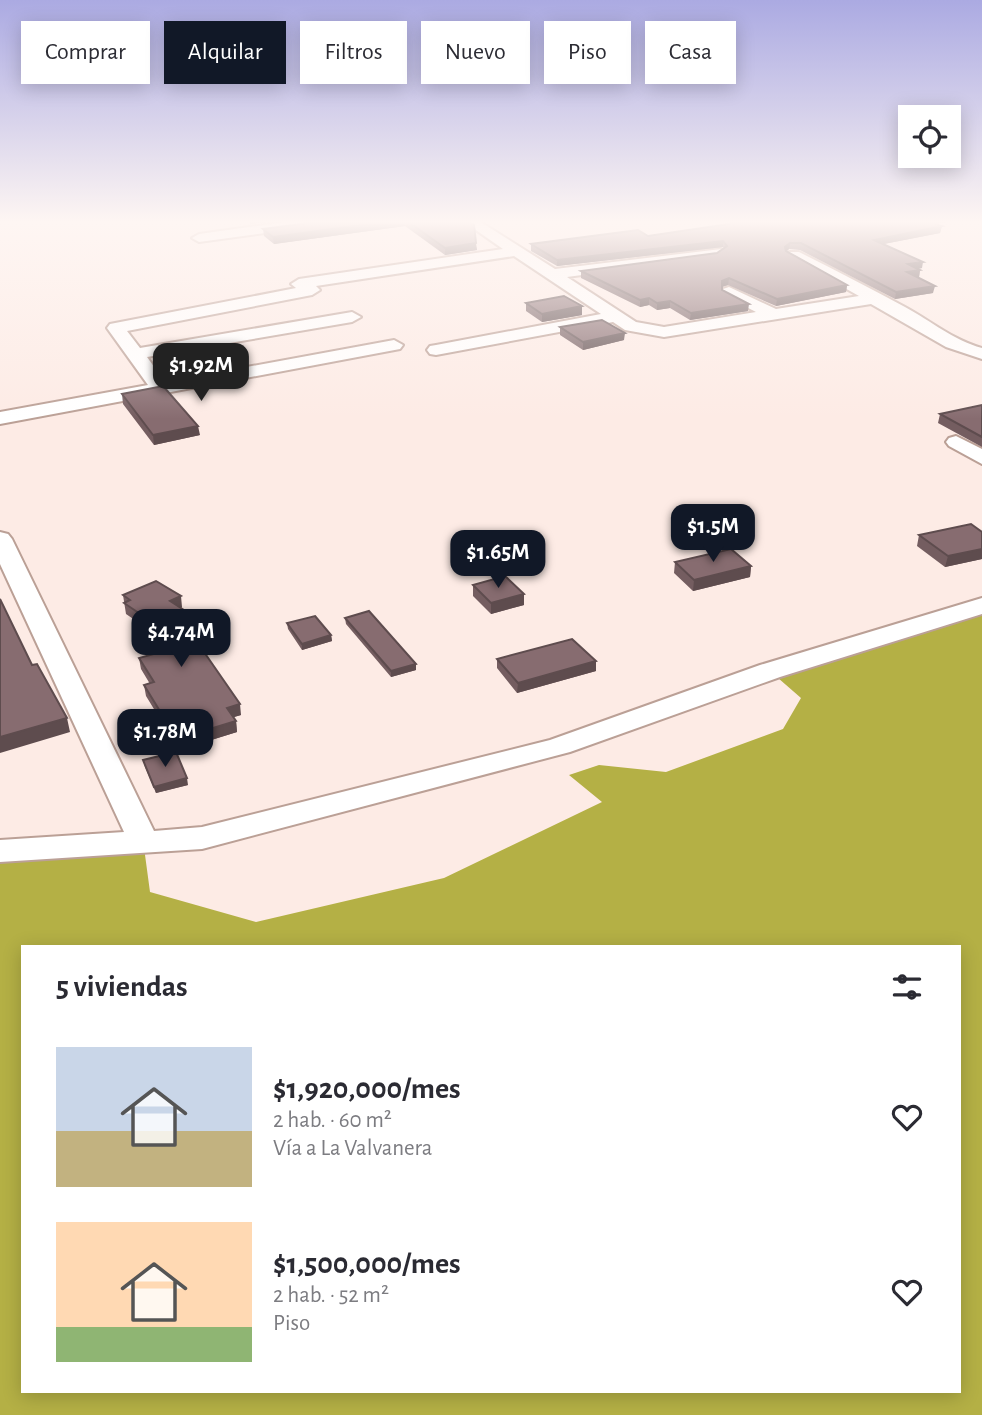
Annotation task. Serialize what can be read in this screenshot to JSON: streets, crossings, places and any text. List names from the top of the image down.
{
  "page": {
    "chip": [
      "Comprar",
      "Alquilar",
      "Filtros",
      "Nuevo",
      "Piso",
      "Casa"
    ],
    "price": [
      "$1.92M",
      "$1.5M",
      "$1.65M",
      "$4.74M",
      "$1.78M"
    ],
    "heading": "5 viviendas",
    "list": [
      {
        "name": "$1,920,000/mes",
        "note": "2 hab. · 60 m² · Vía a La Valvanera"
      },
      {
        "name": "$1,500,000/mes",
        "note": "2 hab. · 52 m² · Piso"
      }
    ]
  }
}
